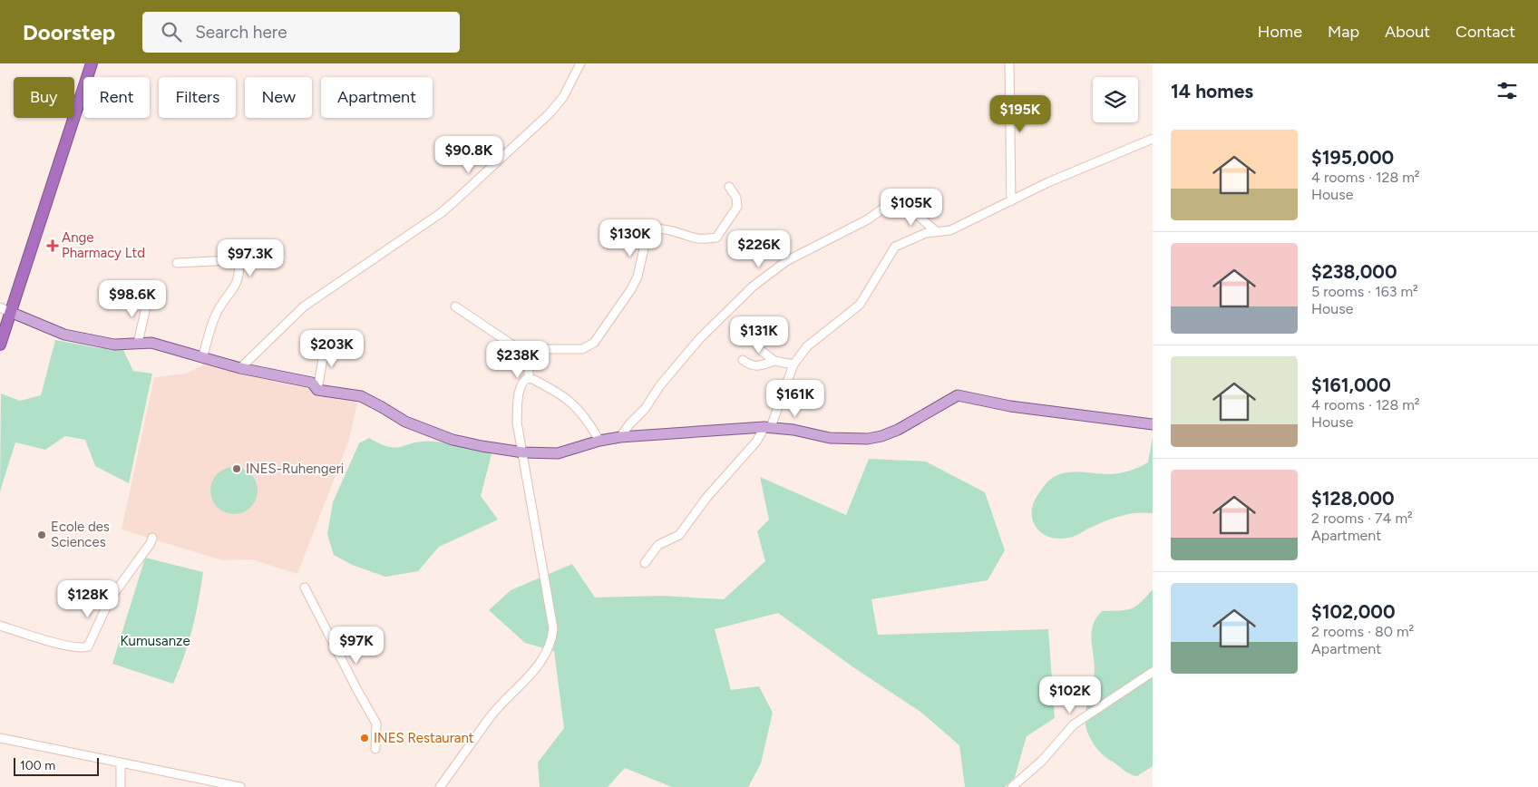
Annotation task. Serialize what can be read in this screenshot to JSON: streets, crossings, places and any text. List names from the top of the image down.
{
  "parks": ["Kumusanze"],
  "places": {
    "health": ["Ange Pharmacy Ltd"],
    "other": ["INES-Ruhengeri", "Ecole des Sciences", "INES Restaurant"]
  },
  "scale_bar": "100 m",
  "page": {
    "header": "Doorstep",
    "search": "Search here",
    "nav": [
      "Home",
      "Map",
      "About",
      "Contact"
    ],
    "heading": "14 homes",
    "chip": [
      "Buy",
      "Rent",
      "Filters",
      "New",
      "Apartment"
    ],
    "price": [
      "$195K",
      "$90.8K",
      "$105K",
      "$130K",
      "$226K",
      "$97.3K",
      "$98.6K",
      "$131K",
      "$203K",
      "$238K",
      "$161K",
      "$128K",
      "$97K",
      "$102K"
    ],
    "list": [
      {
        "name": "$195,000",
        "note": "4 rooms · 128 m² · House"
      },
      {
        "name": "$238,000",
        "note": "5 rooms · 163 m² · House"
      },
      {
        "name": "$161,000",
        "note": "4 rooms · 128 m² · House"
      },
      {
        "name": "$128,000",
        "note": "2 rooms · 74 m² · Apartment"
      },
      {
        "name": "$102,000",
        "note": "2 rooms · 80 m² · Apartment"
      }
    ],
    "scale": "100 m"
  }
}
